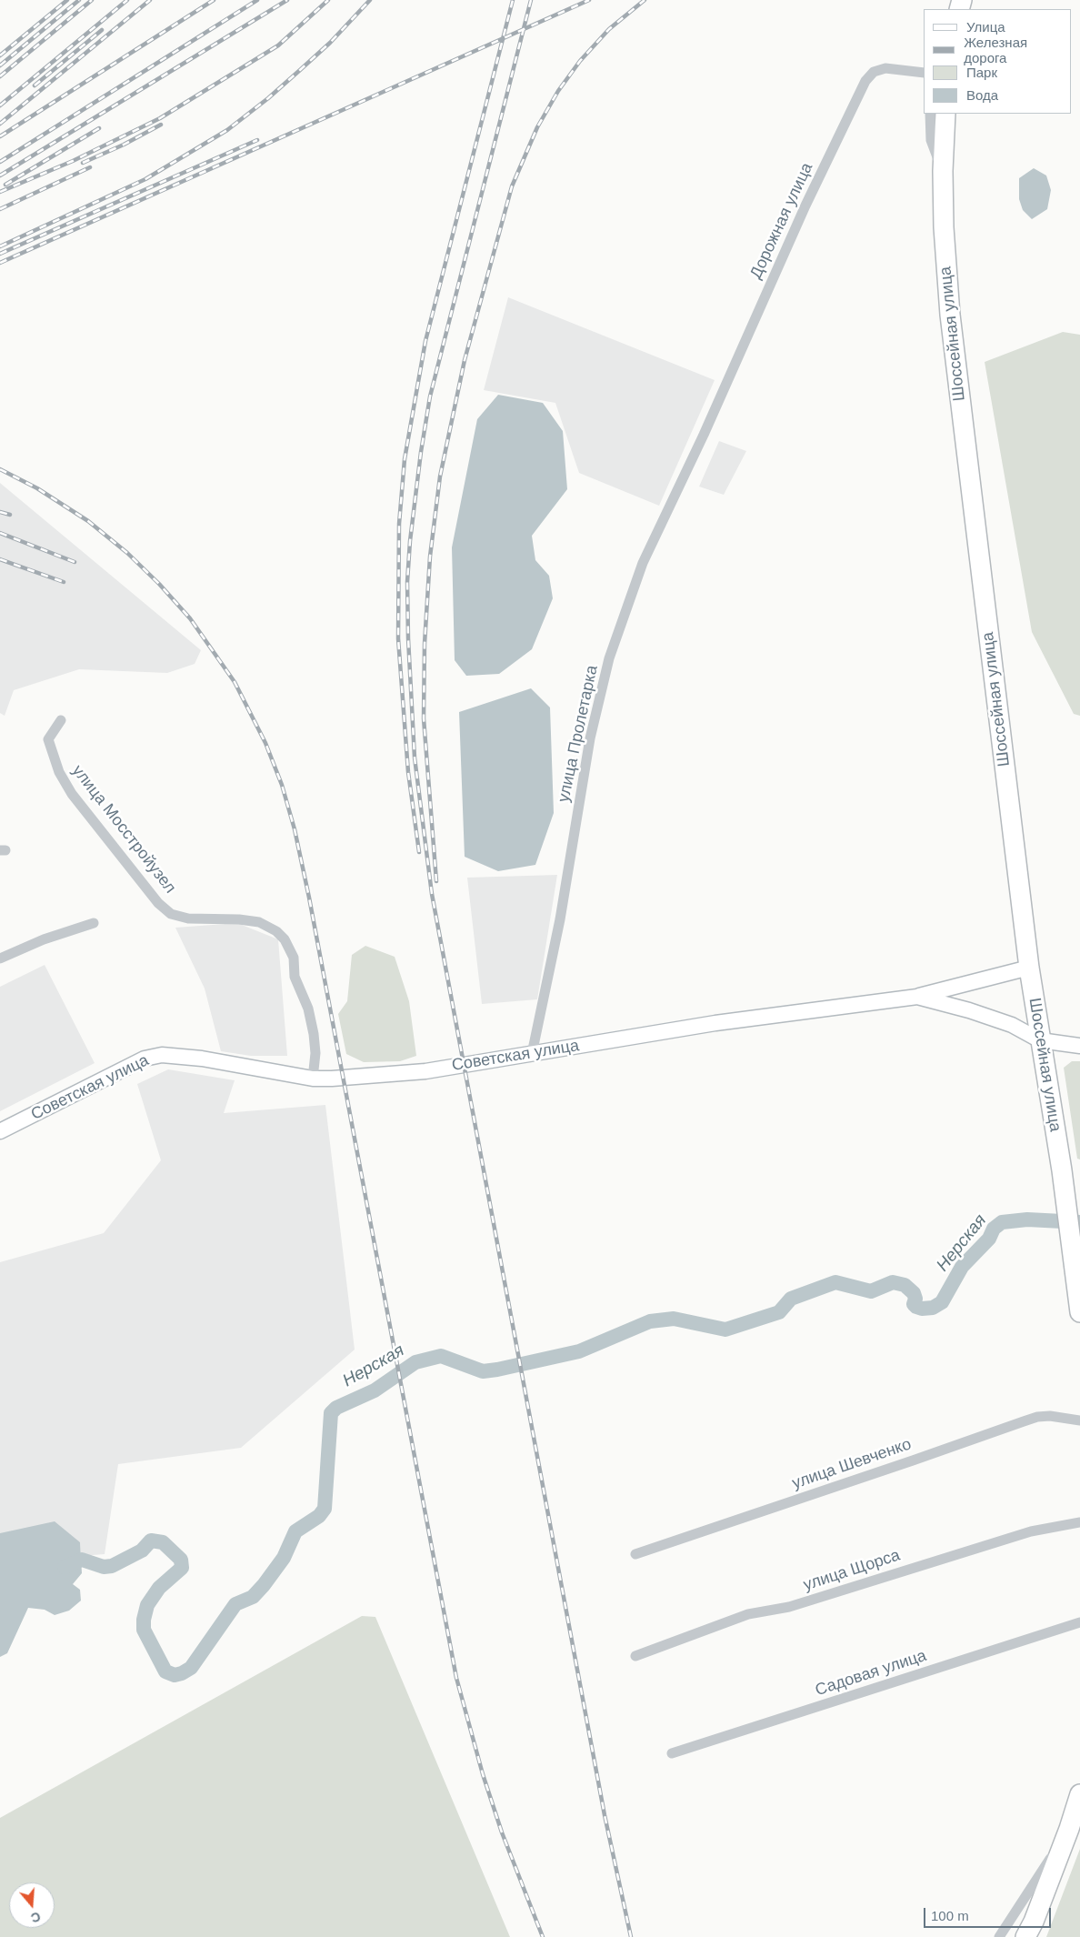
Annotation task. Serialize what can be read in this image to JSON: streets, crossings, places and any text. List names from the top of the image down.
{
  "streets": {
    "highway": ["Шоссейная улица"],
    "street": [
      "Дорожная улица",
      "улица Пролетарка",
      "улица Мосстройузел",
      "Советская улица",
      "улица Шевченко",
      "улица Щорса",
      "Садовая улица"
    ]
  },
  "crossings": [
    ["Дорожная улица", "улица Пролетарка"],
    ["Шоссейная улица", "Советская улица"],
    ["улица Пролетарка", "Советская улица"],
    ["улица Мосстройузел", "Советская улица"]
  ],
  "water": ["Нерская"],
  "legend": [
    "Улица",
    "Железная дорога",
    "Парк",
    "Вода"
  ],
  "scale_bar": "100 m",
  "north": "bottom"
}
